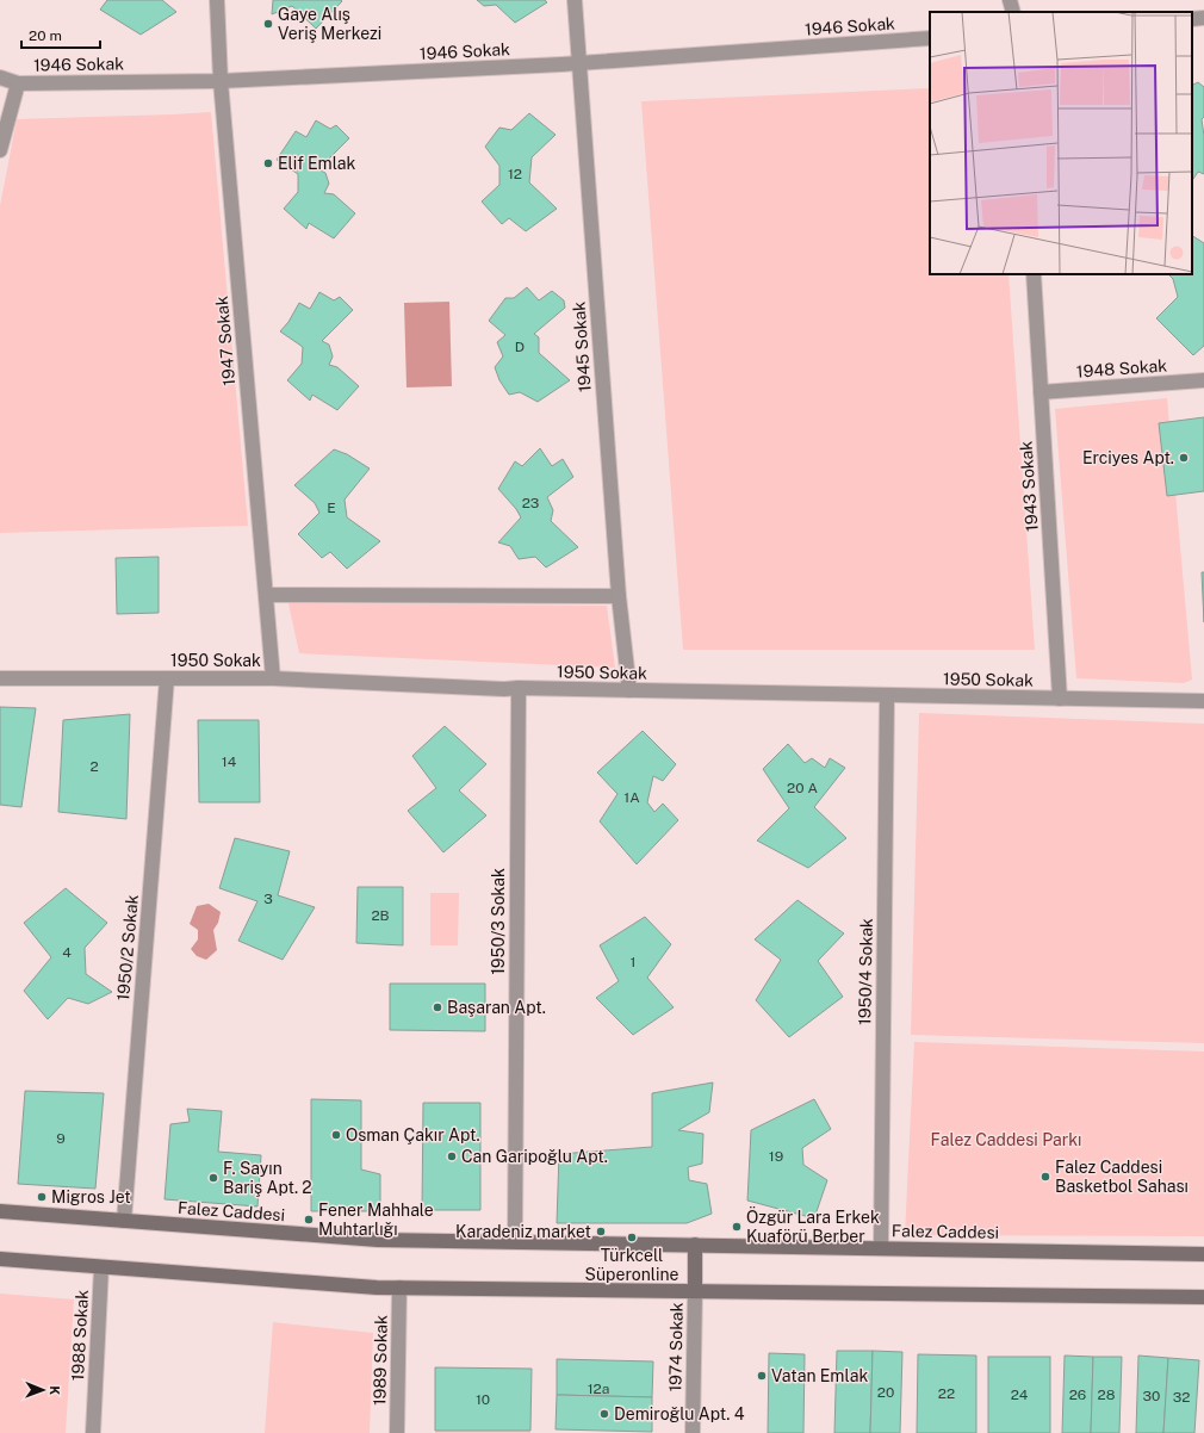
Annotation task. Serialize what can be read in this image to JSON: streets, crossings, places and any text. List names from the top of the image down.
{
  "streets": {
    "street": [
      "1946 Sokak",
      "1947 Sokak",
      "1945 Sokak",
      "1948 Sokak",
      "1943 Sokak",
      "1950 Sokak",
      "1950/3 Sokak",
      "1950/2 Sokak",
      "1950/4 Sokak",
      "Falez Caddesi",
      "1988 Sokak",
      "1974 Sokak",
      "1989 Sokak"
    ]
  },
  "crossings": [
    ["1946 Sokak", "1947 Sokak"],
    ["1946 Sokak", "1945 Sokak"],
    ["1947 Sokak", "1950 Sokak"],
    ["1945 Sokak", "1950 Sokak"],
    ["1948 Sokak", "1943 Sokak"],
    ["1943 Sokak", "1950 Sokak"],
    ["1950 Sokak", "1950/3 Sokak"],
    ["1950 Sokak", "1950/2 Sokak"],
    ["1950 Sokak", "1950/4 Sokak"],
    ["1950/3 Sokak", "Falez Caddesi"],
    ["1950/2 Sokak", "Falez Caddesi"],
    ["1950/4 Sokak", "Falez Caddesi"]
  ],
  "parks": ["Falez Caddesi Parkı"],
  "places": [
    "Gaye Alış Veriş Merkezi",
    "Elif Emlak",
    "Erciyes Apt.",
    "Başaran Apt.",
    "Osman Çakır Apt.",
    "Can Garipoğlu Apt.",
    "Falez Caddesi Basketbol Sahası",
    "F. Sayın Bariş Apt. 2",
    "Migros Jet",
    "Fener Mahhale Muhtarlığı",
    "Özgür Lara Erkek Kuaförü Berber",
    "Karadeniz market",
    "Türkcell Süperonline",
    "Vatan Emlak",
    "Demiroğlu Apt. 4"
  ],
  "house_numbers": [
    "12",
    "D",
    "23",
    "E",
    "14",
    "2",
    "20 A",
    "1A",
    "3",
    "2B",
    "4",
    "1",
    "9",
    "19",
    "12a",
    "20",
    "22",
    "24",
    "26",
    "28",
    "30",
    "32",
    "10"
  ],
  "scale_bar": "20 m",
  "north": "right"
}
